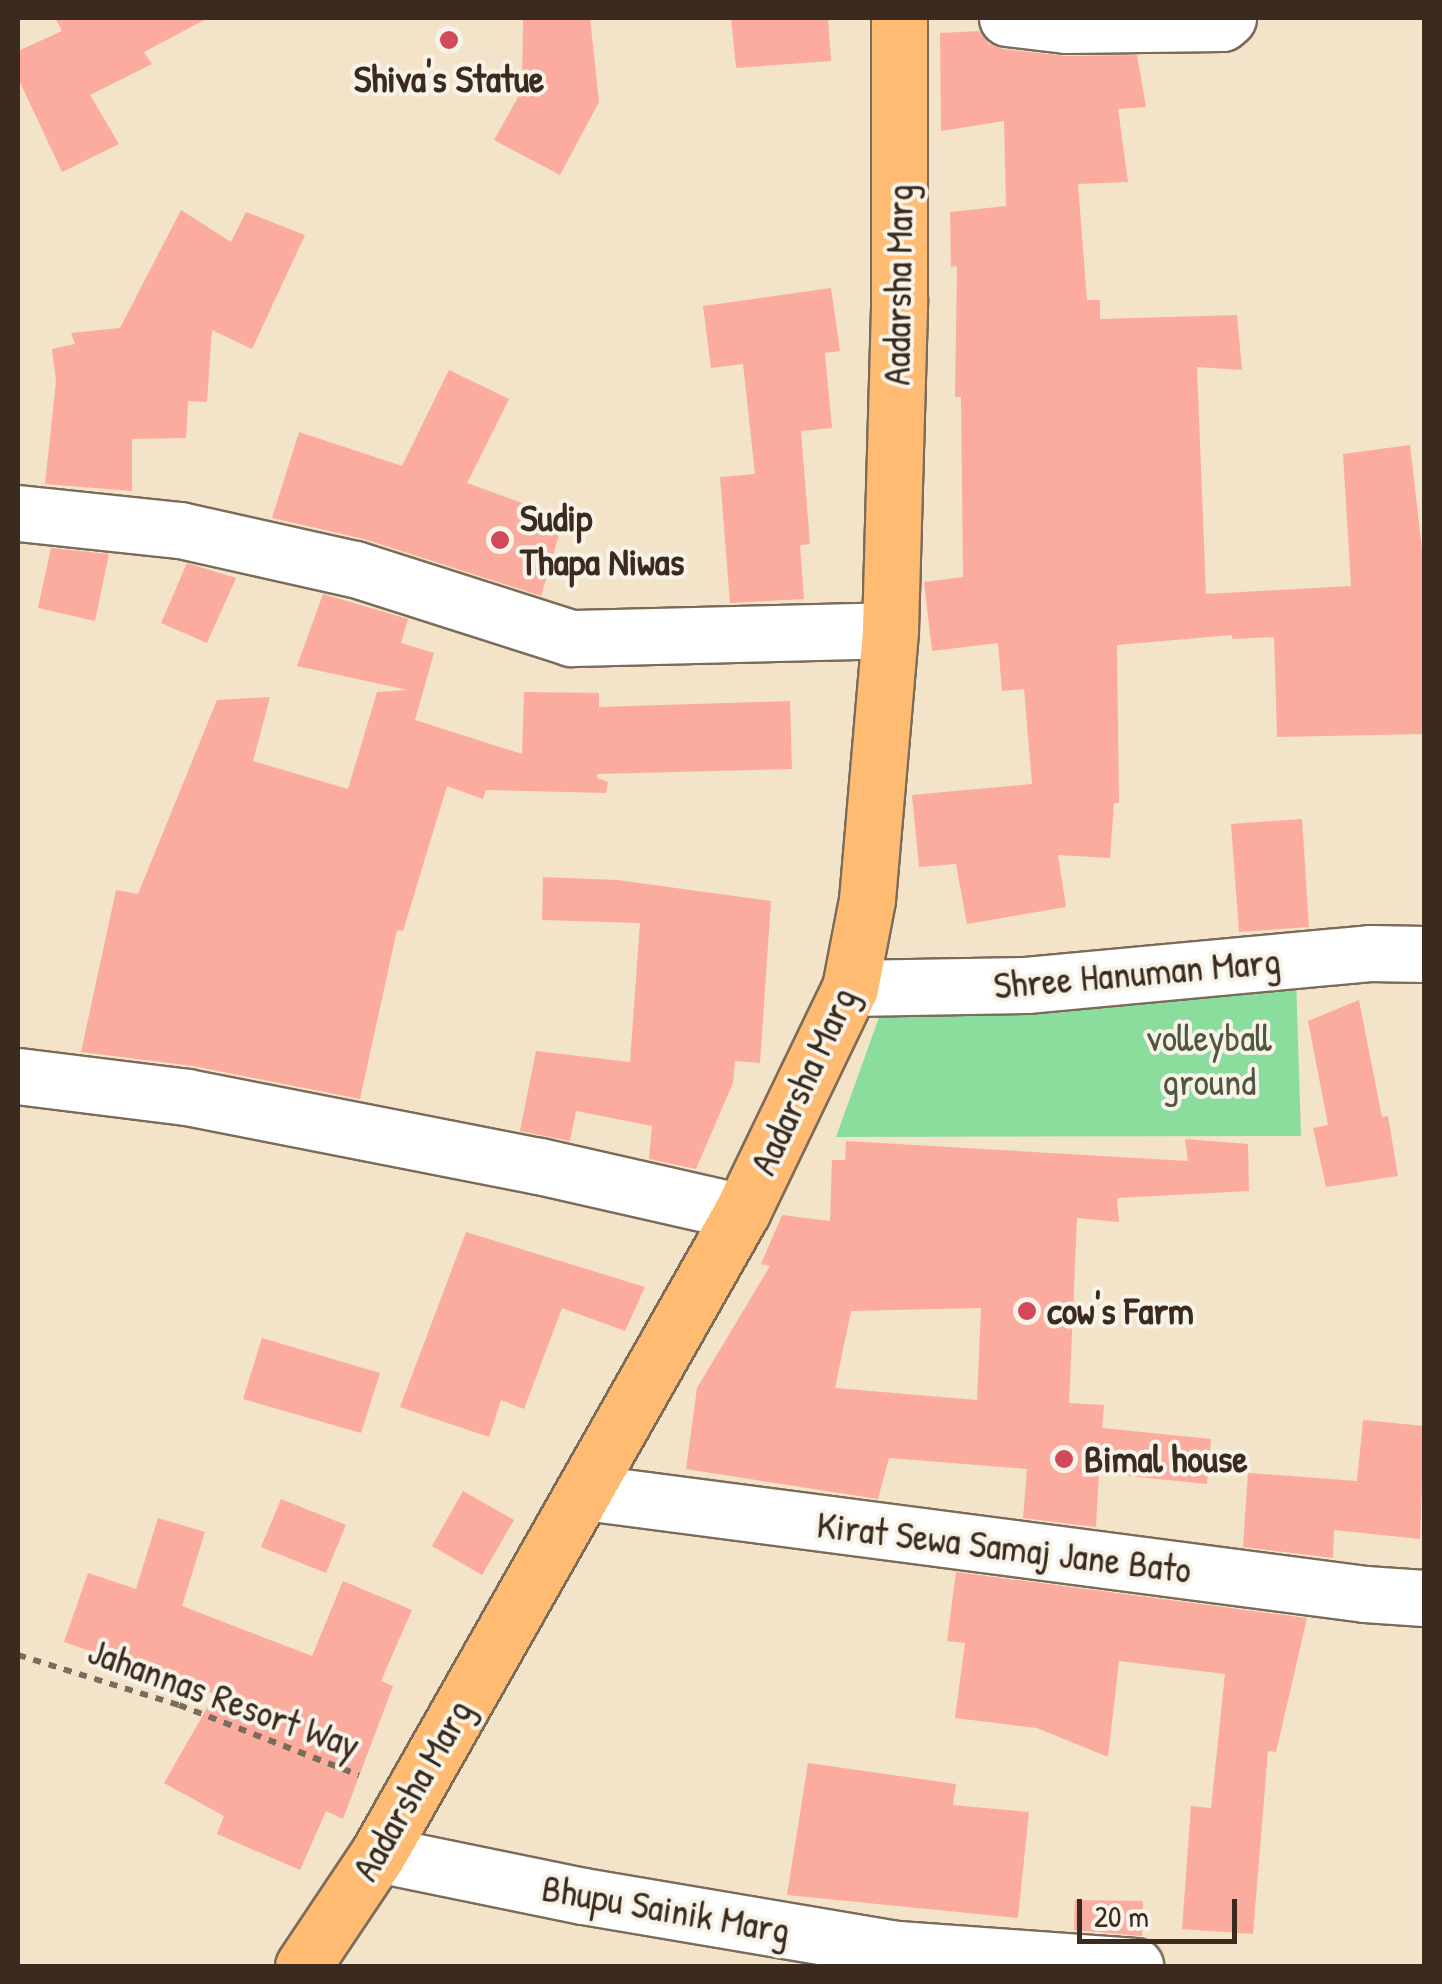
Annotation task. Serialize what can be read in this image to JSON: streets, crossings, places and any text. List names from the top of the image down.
{
  "streets": {
    "main road": ["Aadarsha Marg"],
    "street": ["Shree Hanuman Marg", "Kirat Sewa Samaj Jane Bato", "Bhupu Sainik Marg"],
    "path": ["Jahannas Resort Way"]
  },
  "crossings": [
    ["Aadarsha Marg", "Shree Hanuman Marg"],
    ["Aadarsha Marg", "Kirat Sewa Samaj Jane Bato"],
    ["Aadarsha Marg", "Jahannas Resort Way"],
    ["Aadarsha Marg", "Bhupu Sainik Marg"]
  ],
  "parks": ["volleyball ground"],
  "places": [
    "Shiva's Statue",
    "Sudip Thapa Niwas",
    "cow's Farm",
    "Bimal house"
  ],
  "scale_bar": "20 m"
}
